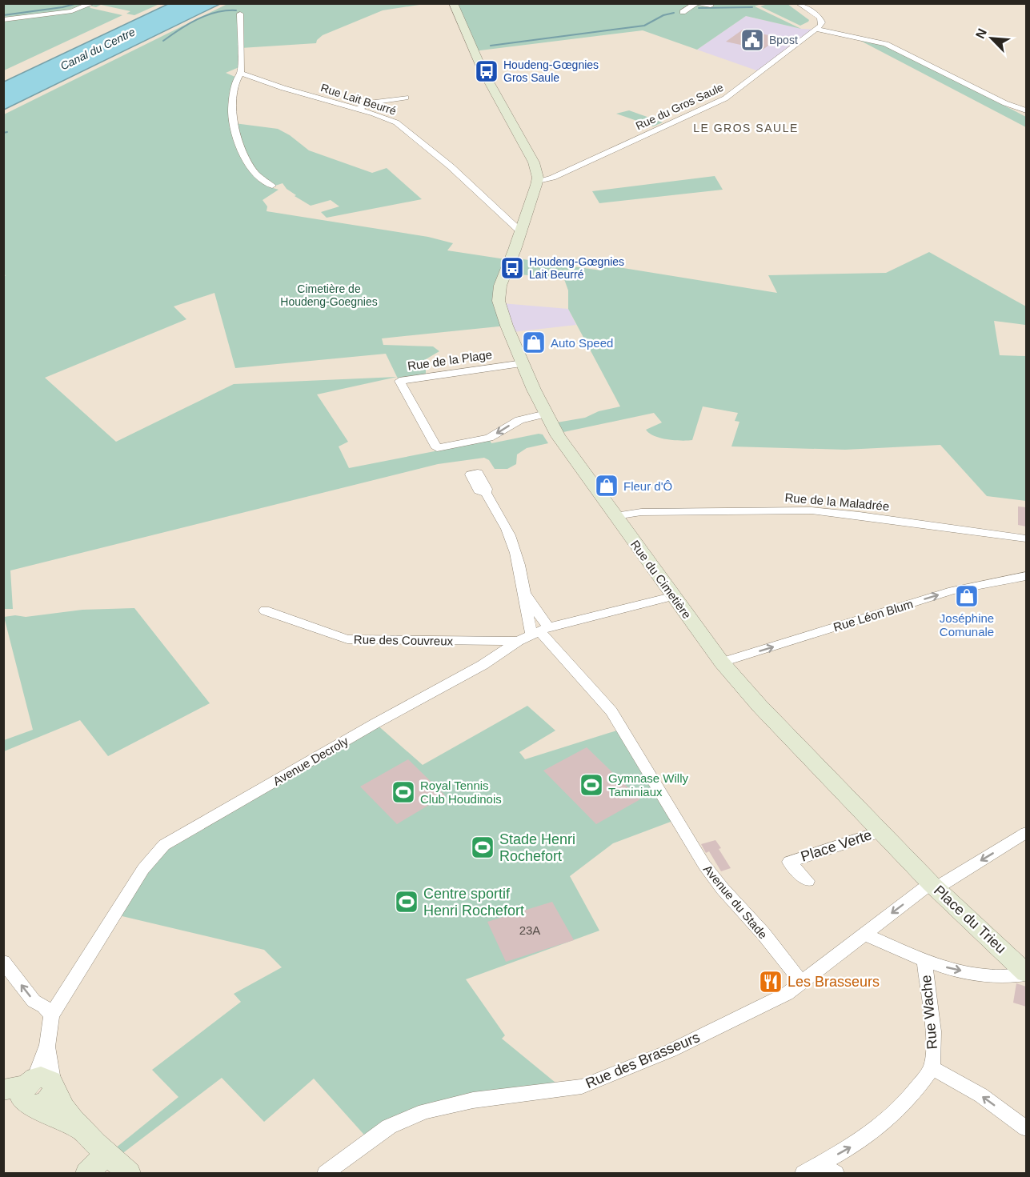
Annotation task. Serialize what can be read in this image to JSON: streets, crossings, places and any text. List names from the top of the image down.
{
  "streets": {
    "street": [
      "Rue Lait Beurré",
      "Rue du Gros Saule",
      "Rue de la Plage",
      "Rue de la Maladrée",
      "Rue du Cimetière",
      "Rue Léon Blum",
      "Rue des Couvreux",
      "Avenue Decroly",
      "Place Verte",
      "Avenue du Stade",
      "Place du Trieu",
      "Rue Wache",
      "Rue des Brasseurs"
    ]
  },
  "crossings": [
    ["Rue Lait Beurré", "Rue du Cimetière"],
    ["Rue du Gros Saule", "Rue du Cimetière"],
    ["Rue de la Plage", "Rue du Cimetière"],
    ["Rue de la Maladrée", "Rue du Cimetière"],
    ["Rue du Cimetière", "Rue Léon Blum"],
    ["Rue du Cimetière", "Avenue Decroly"],
    ["Rue du Cimetière", "Place Verte"],
    ["Rue du Cimetière", "Place du Trieu"],
    ["Rue des Couvreux", "Avenue Decroly"],
    ["Avenue Decroly", "Avenue du Stade"],
    ["Avenue du Stade", "Rue des Brasseurs"],
    ["Place du Trieu", "Rue Wache"],
    ["Place du Trieu", "Rue des Brasseurs"]
  ],
  "one_way": ["Rue Léon Blum", "Rue Wache"],
  "districts": ["LE GROS SAULE"],
  "water": ["Canal du Centre"],
  "parks": ["Cimetière de Houdeng-Goegnies"],
  "places": {
    "public building": ["Bpost"],
    "bus stop": ["Houdeng-Gœgnies Gros Saule", "Houdeng-Gœgnies Lait Beurré"],
    "shop": ["Auto Speed", "Fleur d'Ô", "Joséphine Comunale"],
    "sports": [
      "Gymnase Willy Taminiaux",
      "Royal Tennis Club Houdinois",
      "Stade Henri Rochefort",
      "Centre sportif Henri Rochefort"
    ],
    "restaurant": ["Les Brasseurs"]
  },
  "house_numbers": ["23A"],
  "north": "top left"
}
